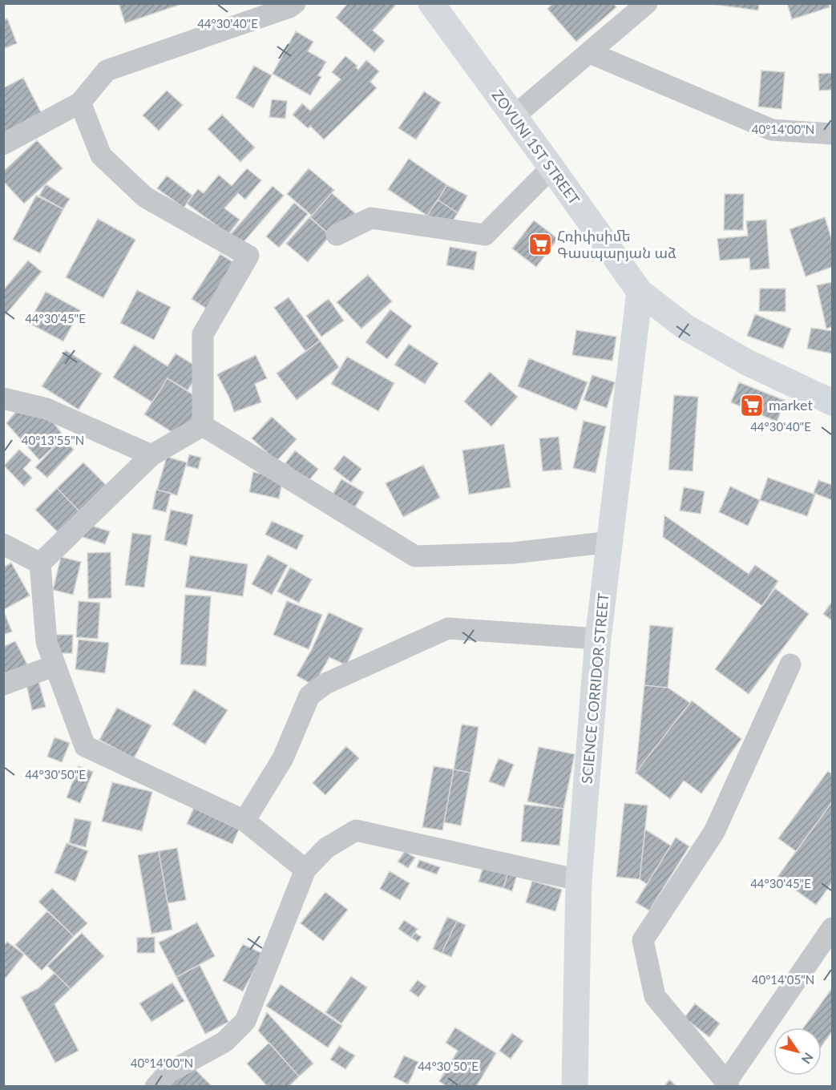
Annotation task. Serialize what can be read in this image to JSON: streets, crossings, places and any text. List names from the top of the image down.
{
  "streets": {
    "main road": ["ZOVUNI 1ST STREET", "SCIENCE CORRIDOR STREET"]
  },
  "crossings": [
    ["ZOVUNI 1ST STREET", "SCIENCE CORRIDOR STREET"]
  ],
  "places": {
    "supermarket": ["Հռիփսիմե Գասպարյան աձ", "market"]
  },
  "north": "bottom right",
  "coordinates": [
    "44°30'40\"E",
    "40°14'00\"N",
    "44°30'45\"E",
    "40°13'55\"N",
    "44°30'50\"E",
    "40°14'05\"N"
  ]
}
